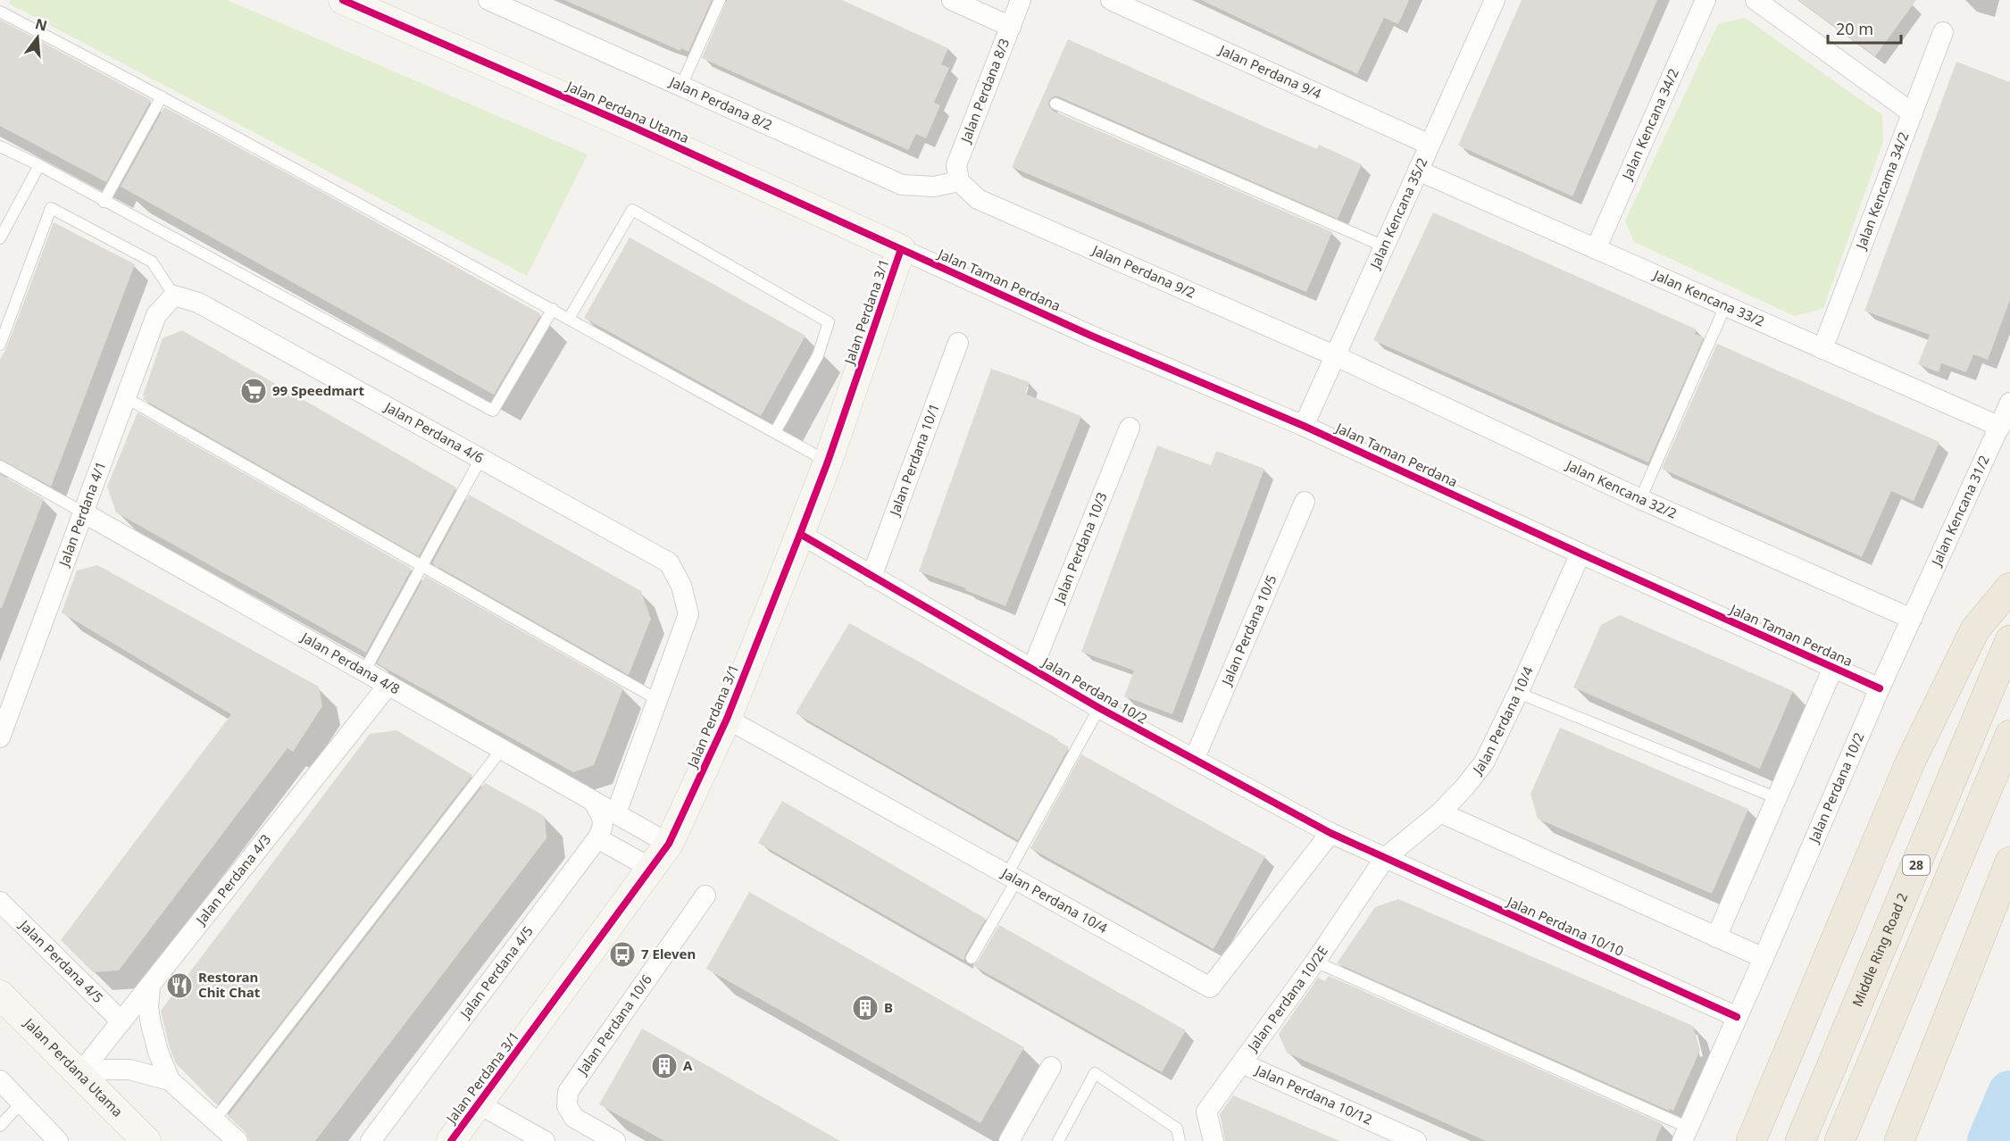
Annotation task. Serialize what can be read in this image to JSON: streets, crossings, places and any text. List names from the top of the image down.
{
  "streets": {
    "highway": ["28", "Middle Ring Road 2"],
    "street": [
      "Jalan Perdana 9/4",
      "Jalan Perdana 8/3",
      "Jalan Perdana 8/2",
      "Jalan Perdana Utama",
      "Jalan Kencana 34/2",
      "Jalan Kencama 34/2",
      "Jalan Kencana 35/2",
      "Jalan Perdana 9/2",
      "Jalan Taman Perdana",
      "Jalan Kencana 33/2",
      "Jalan Perdana 3/1",
      "Jalan Perdana 4/6",
      "Jalan Perdana 10/1",
      "Jalan Kencana 32/2",
      "Jalan Kencana 31/2",
      "Jalan Perdana 4/1",
      "Jalan Perdana 10/3",
      "Jalan Perdana 10/5",
      "Jalan Perdana 4/8",
      "Jalan Perdana 10/2",
      "Jalan Perdana 10/4",
      "Jalan Perdana 4/3",
      "Jalan Perdana 10/10",
      "Jalan Perdana 4/5",
      "Jalan Perdana 10/2E",
      "Jalan Perdana 10/6",
      "Jalan Perdana 10/12"
    ]
  },
  "crossings": [
    ["Jalan Perdana 9/4", "Jalan Kencana 35/2"],
    ["Jalan Perdana 8/3", "Jalan Perdana 8/2"],
    ["Jalan Perdana 8/3", "Jalan Perdana 9/2"],
    ["Jalan Perdana 8/2", "Jalan Perdana 9/2"],
    ["Jalan Perdana Utama", "Jalan Taman Perdana"],
    ["Jalan Perdana Utama", "Jalan Perdana 3/1"],
    ["Jalan Perdana Utama", "Jalan Perdana 4/3"],
    ["Jalan Kencana 34/2", "Jalan Kencana 33/2"],
    ["Jalan Kencama 34/2", "Jalan Kencana 33/2"],
    ["Jalan Kencana 35/2", "Jalan Perdana 9/2"],
    ["Jalan Kencana 35/2", "Jalan Taman Perdana"],
    ["Jalan Kencana 35/2", "Jalan Kencana 33/2"],
    ["Jalan Kencana 35/2", "Jalan Kencana 32/2"],
    ["Jalan Perdana 9/2", "Jalan Kencana 32/2"],
    ["Jalan Taman Perdana", "Jalan Perdana 3/1"],
    ["Jalan Taman Perdana", "Jalan Perdana 10/2"],
    ["Jalan Taman Perdana", "Jalan Perdana 10/4"],
    ["Jalan Kencana 33/2", "Jalan Kencana 31/2"],
    ["Jalan Perdana 3/1", "Jalan Perdana 4/8"],
    ["Jalan Perdana 3/1", "Jalan Perdana 10/2"],
    ["Jalan Perdana 3/1", "Jalan Perdana 10/4"],
    ["Jalan Perdana 4/6", "Jalan Perdana 4/1"],
    ["Jalan Perdana 10/1", "Jalan Perdana 10/2"],
    ["Jalan Kencana 32/2", "Jalan Kencana 31/2"],
    ["Jalan Kencana 32/2", "Jalan Perdana 10/2"],
    ["Jalan Kencana 31/2", "Jalan Perdana 10/2"],
    ["Jalan Perdana 4/1", "Jalan Perdana 4/8"],
    ["Jalan Perdana 10/3", "Jalan Perdana 10/2"],
    ["Jalan Perdana 10/5", "Jalan Perdana 10/2"],
    ["Jalan Perdana 4/8", "Jalan Perdana 4/3"],
    ["Jalan Perdana 4/8", "Jalan Perdana 4/5"],
    ["Jalan Perdana 10/2", "Jalan Perdana 10/4"],
    ["Jalan Perdana 10/2", "Jalan Perdana 10/10"],
    ["Jalan Perdana 10/2", "Jalan Perdana 10/2E"],
    ["Jalan Perdana 10/4", "Jalan Perdana 10/10"],
    ["Jalan Perdana 10/4", "Jalan Perdana 10/2E"],
    ["Jalan Perdana 4/3", "Jalan Perdana 4/5"],
    ["Jalan Perdana 10/10", "Jalan Perdana 10/2E"],
    ["Jalan Perdana 10/2E", "Jalan Perdana 10/12"]
  ],
  "places": {
    "supermarket": ["99 Speedmart"],
    "bus stop": ["7 Eleven"],
    "restaurant": ["Restoran Chit Chat"],
    "building": ["B", "A"]
  },
  "scale_bar": "20 m",
  "north": "top"
}
